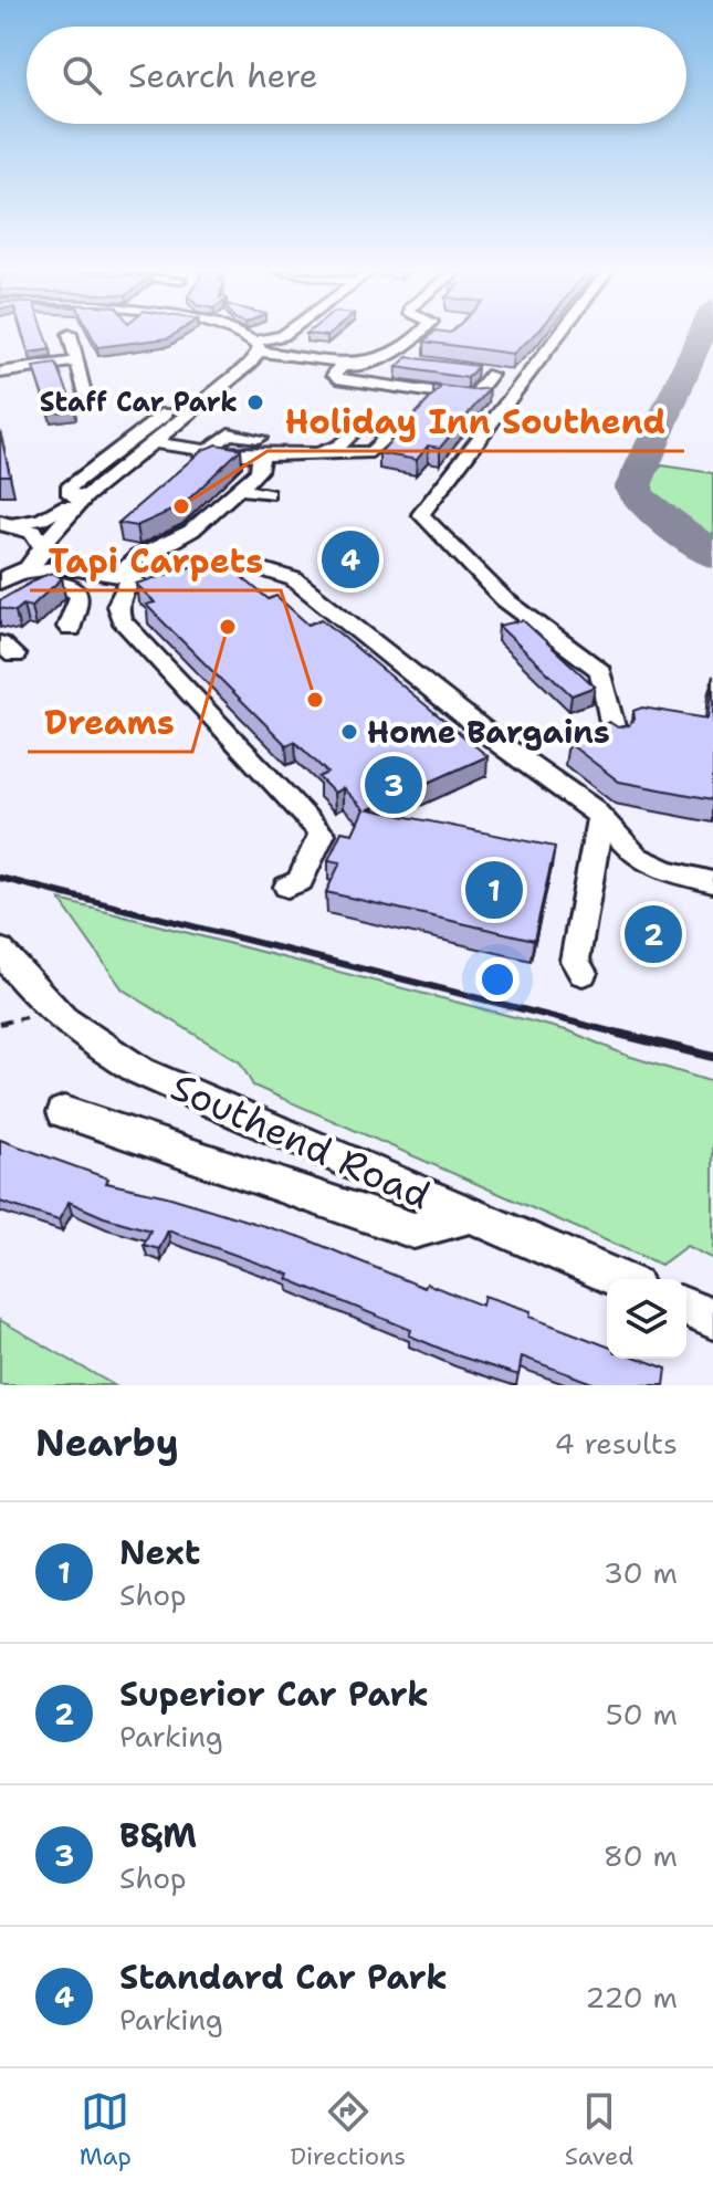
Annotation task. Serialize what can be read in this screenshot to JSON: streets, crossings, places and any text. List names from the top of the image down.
{
  "streets": {
    "street": ["Southend Road"]
  },
  "places": [
    "Staff Car Park",
    "Holiday Inn Southend",
    "Dreams",
    "Tapi Carpets",
    "Home Bargains"
  ],
  "page": {
    "search": "Search here",
    "pins": [
      "4",
      "3",
      "1",
      "2"
    ],
    "heading": ["Nearby", "4 results"],
    "list": [
      {
        "mark": "1",
        "name": "Next",
        "note": "Shop",
        "value": "30 m"
      },
      {
        "mark": "2",
        "name": "Superior Car Park",
        "note": "Parking",
        "value": "50 m"
      },
      {
        "mark": "3",
        "name": "B&M",
        "note": "Shop",
        "value": "80 m"
      },
      {
        "mark": "4",
        "name": "Standard Car Park",
        "note": "Parking",
        "value": "220 m"
      }
    ],
    "nav": ["Map", "Directions", "Saved"]
  }
}
